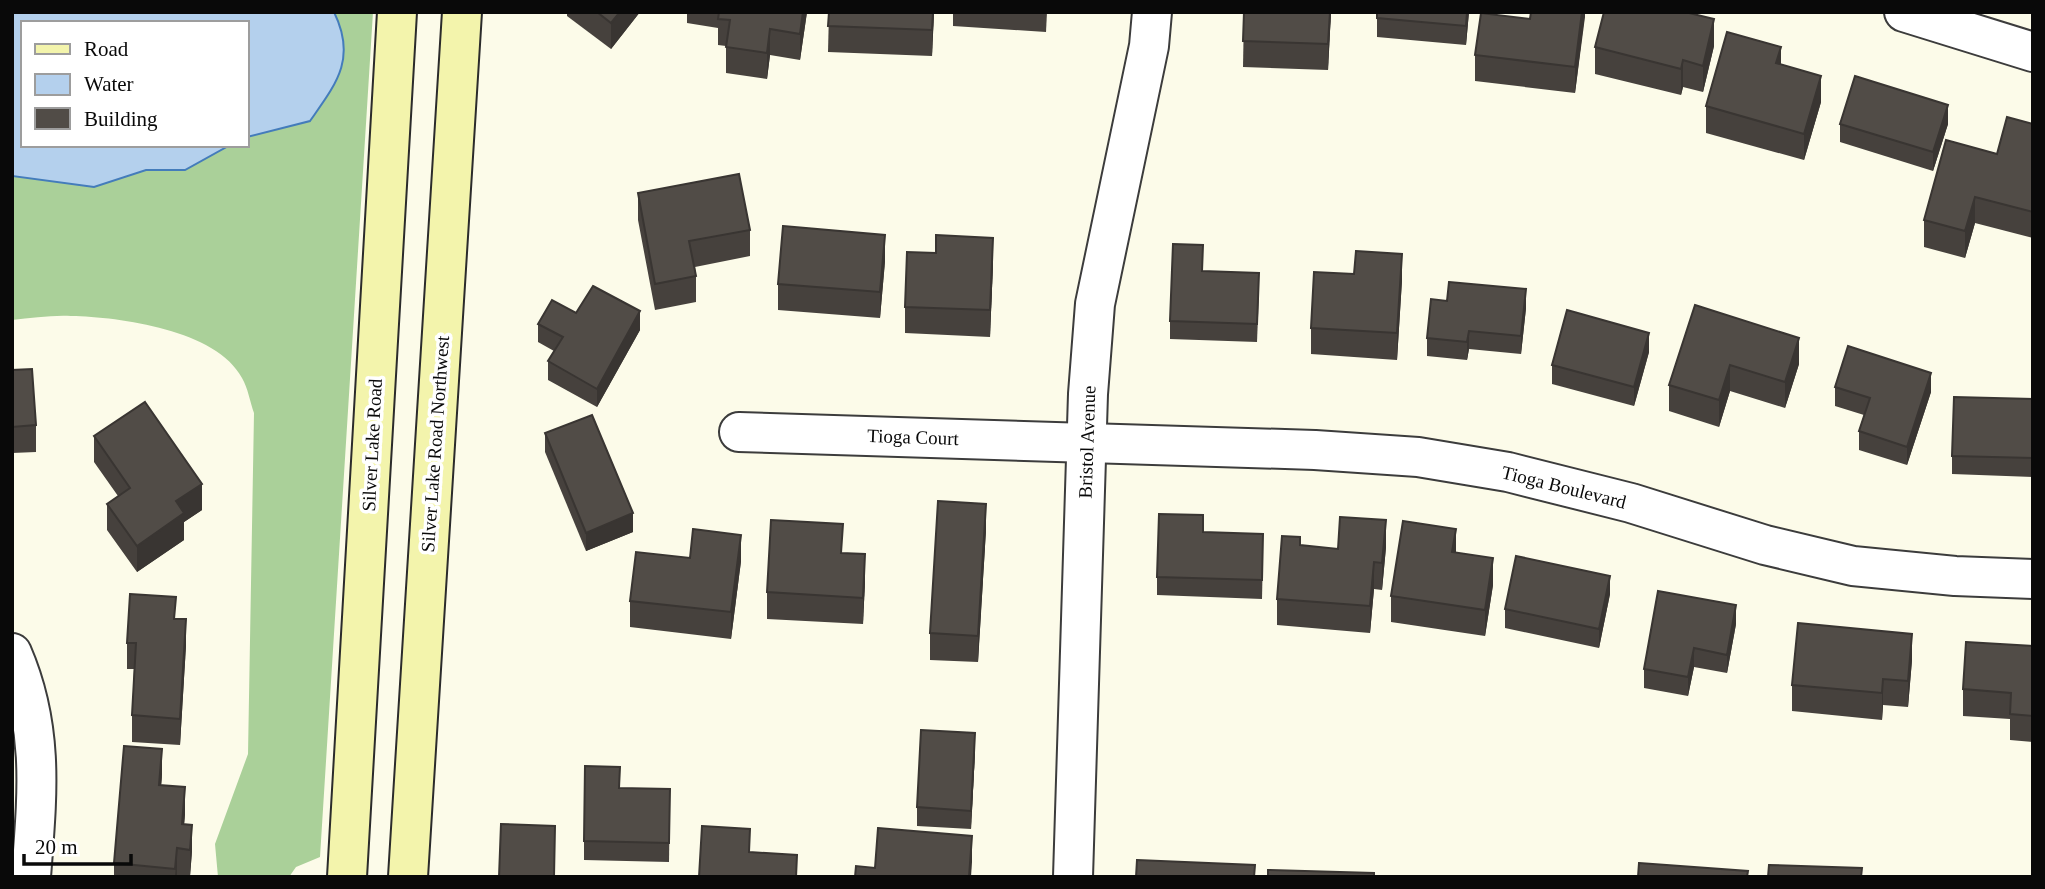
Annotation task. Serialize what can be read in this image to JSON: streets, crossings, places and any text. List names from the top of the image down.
{
  "streets": {
    "main road": ["Silver Lake Road Northwest", "Silver Lake Road"],
    "street": ["Tioga Court", "Bristol Avenue", "Tioga Boulevard"]
  },
  "crossings": [
    ["Tioga Court", "Bristol Avenue"],
    ["Tioga Court", "Tioga Boulevard"],
    ["Bristol Avenue", "Tioga Boulevard"]
  ],
  "legend": ["Road", "Water", "Building"],
  "scale_bar": "20 m"
}
